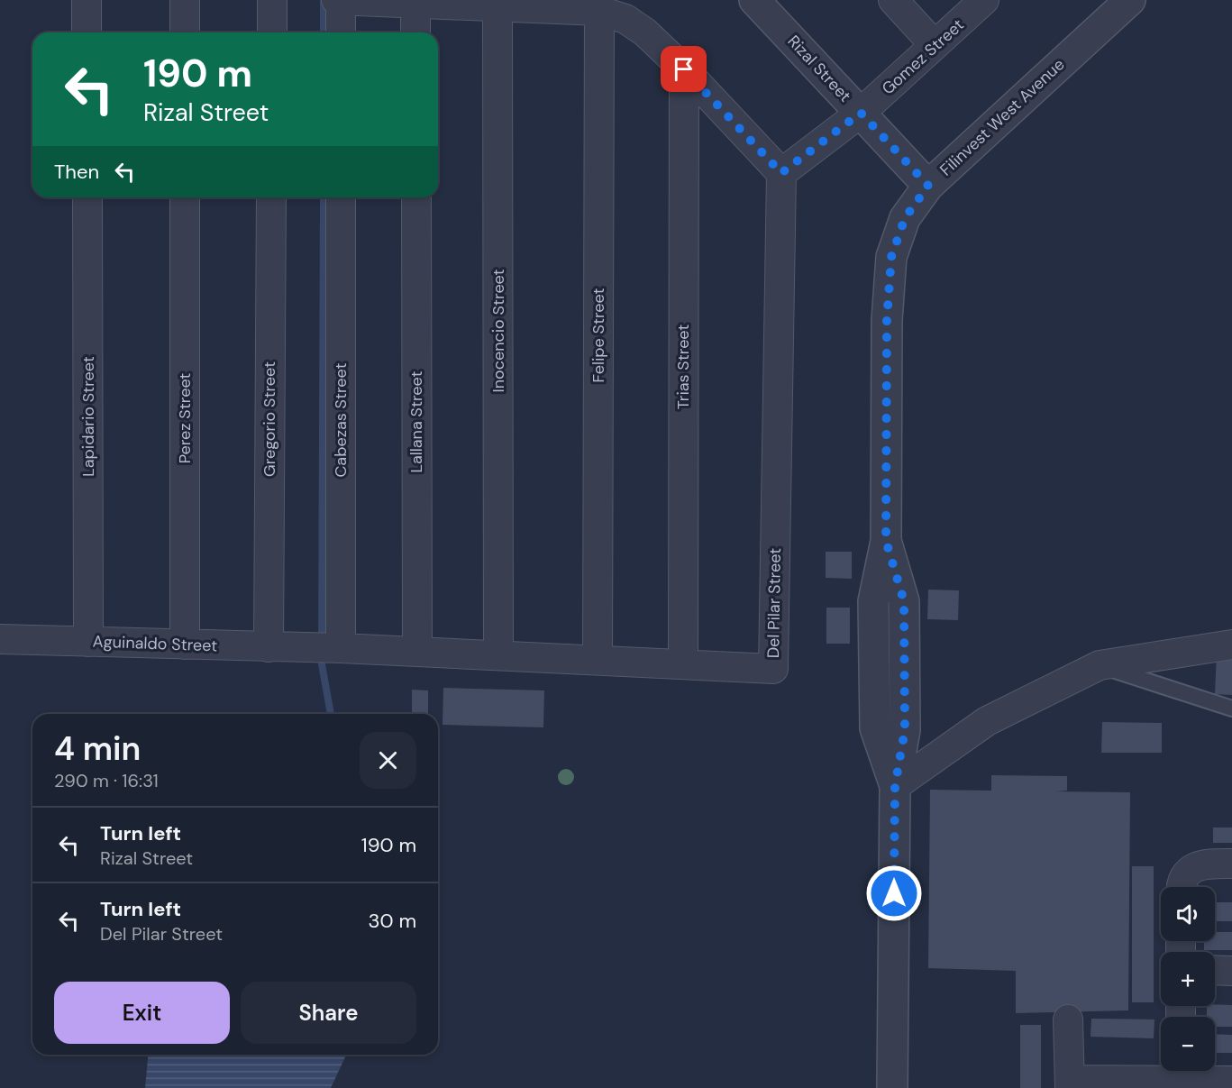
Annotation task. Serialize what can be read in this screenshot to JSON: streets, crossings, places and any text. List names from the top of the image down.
{
  "streets": {
    "street": [
      "Gomez Street",
      "Rizal Street",
      "Filinvest West Avenue",
      "Inocencio Street",
      "Felipe Street",
      "Trias Street",
      "Lapidario Street",
      "Perez Street",
      "Gregorio Street",
      "Cabezas Street",
      "Lallana Street",
      "Del Pilar Street",
      "Aguinaldo Street"
    ]
  },
  "crossings": [
    ["Gomez Street", "Rizal Street"],
    ["Rizal Street", "Filinvest West Avenue"],
    ["Inocencio Street", "Del Pilar Street"],
    ["Felipe Street", "Del Pilar Street"],
    ["Trias Street", "Del Pilar Street"],
    ["Lapidario Street", "Aguinaldo Street"],
    ["Perez Street", "Aguinaldo Street"],
    ["Gregorio Street", "Aguinaldo Street"],
    ["Cabezas Street", "Del Pilar Street"],
    ["Cabezas Street", "Aguinaldo Street"],
    ["Lallana Street", "Del Pilar Street"],
    ["Del Pilar Street", "Aguinaldo Street"]
  ],
  "page": {
    "turn": ["190 m", "Rizal Street"],
    "then": "Then",
    "heading": ["4 min", "290 m · 16:31"],
    "list": [
      {
        "name": "Turn left",
        "note": "Rizal Street",
        "value": "190 m"
      },
      {
        "name": "Turn left",
        "note": "Del Pilar Street",
        "value": "30 m"
      }
    ],
    "map_buttons": ["+", "−"],
    "buttons": ["Exit", "Share"]
  }
}
